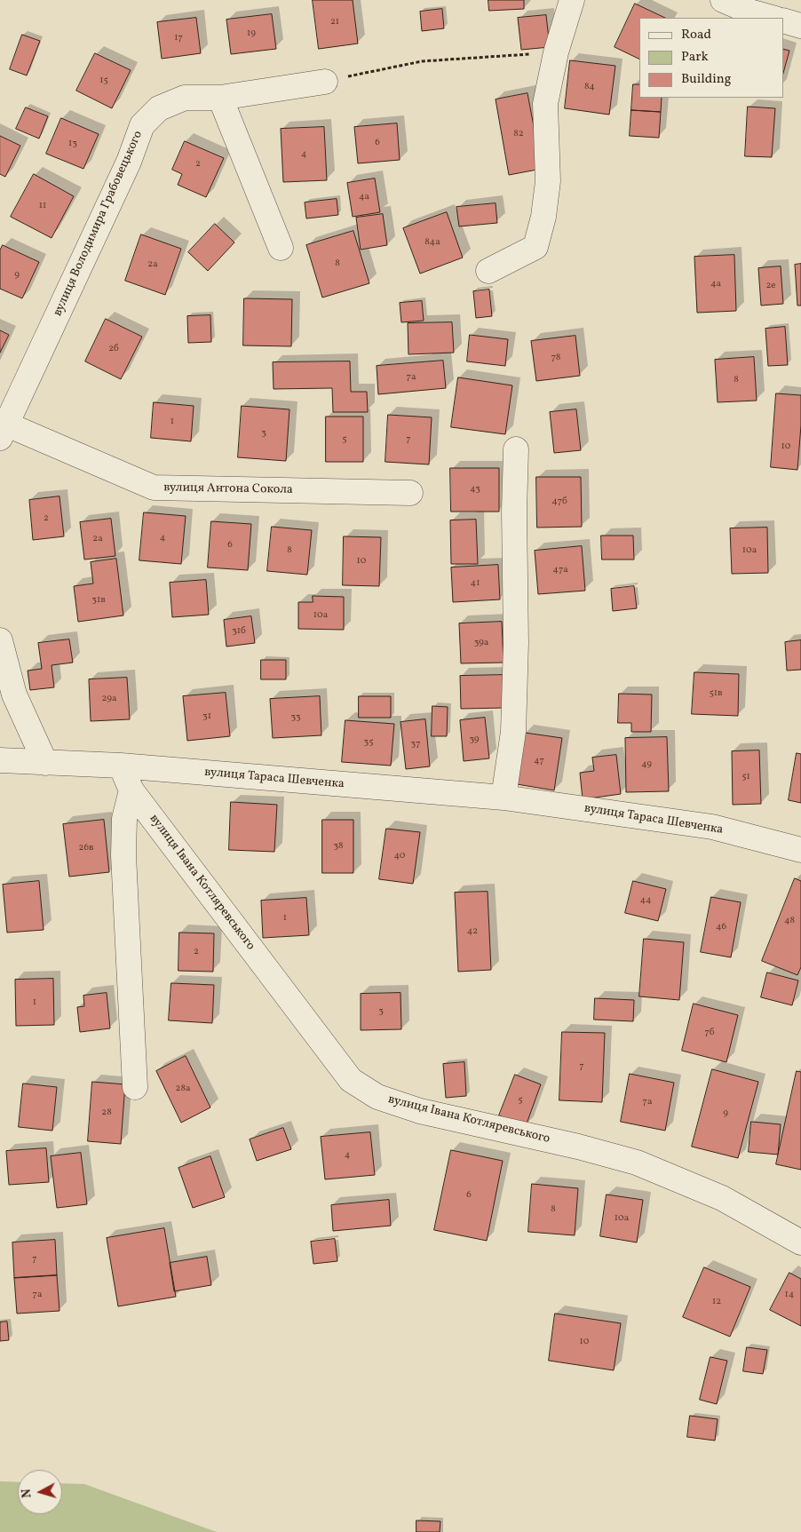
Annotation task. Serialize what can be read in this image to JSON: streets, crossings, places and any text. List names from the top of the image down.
{
  "streets": {
    "street": [
      "вулиця Володимира Грабовецького",
      "вулиця Антона Сокола",
      "вулиця Тараса Шевченка",
      "вулиця Івана Котляревського"
    ]
  },
  "crossings": [
    ["вулиця Володимира Грабовецького", "вулиця Антона Сокола"],
    ["вулиця Тараса Шевченка", "вулиця Івана Котляревського"]
  ],
  "house_numbers": [
    "21",
    "19",
    "17",
    "15",
    "84",
    "82",
    "6",
    "13",
    "4",
    "2",
    "4а",
    "11",
    "84а",
    "8",
    "2а",
    "9",
    "4а",
    "2е",
    "2б",
    "78",
    "7а",
    "8",
    "1",
    "3",
    "5",
    "7",
    "10",
    "43",
    "47б",
    "2",
    "4",
    "2а",
    "6",
    "8",
    "10а",
    "10",
    "47а",
    "41",
    "31в",
    "10а",
    "31б",
    "39а",
    "51в",
    "29а",
    "31",
    "33",
    "39",
    "35",
    "37",
    "47",
    "49",
    "51",
    "38",
    "26в",
    "40",
    "44",
    "1",
    "48",
    "46",
    "42",
    "2",
    "1",
    "3",
    "7б",
    "7",
    "28а",
    "5",
    "7а",
    "28",
    "9",
    "4",
    "6",
    "8",
    "10а",
    "7",
    "7а",
    "14",
    "12",
    "10"
  ],
  "legend": ["Road", "Park", "Building"],
  "north": "left"
}
